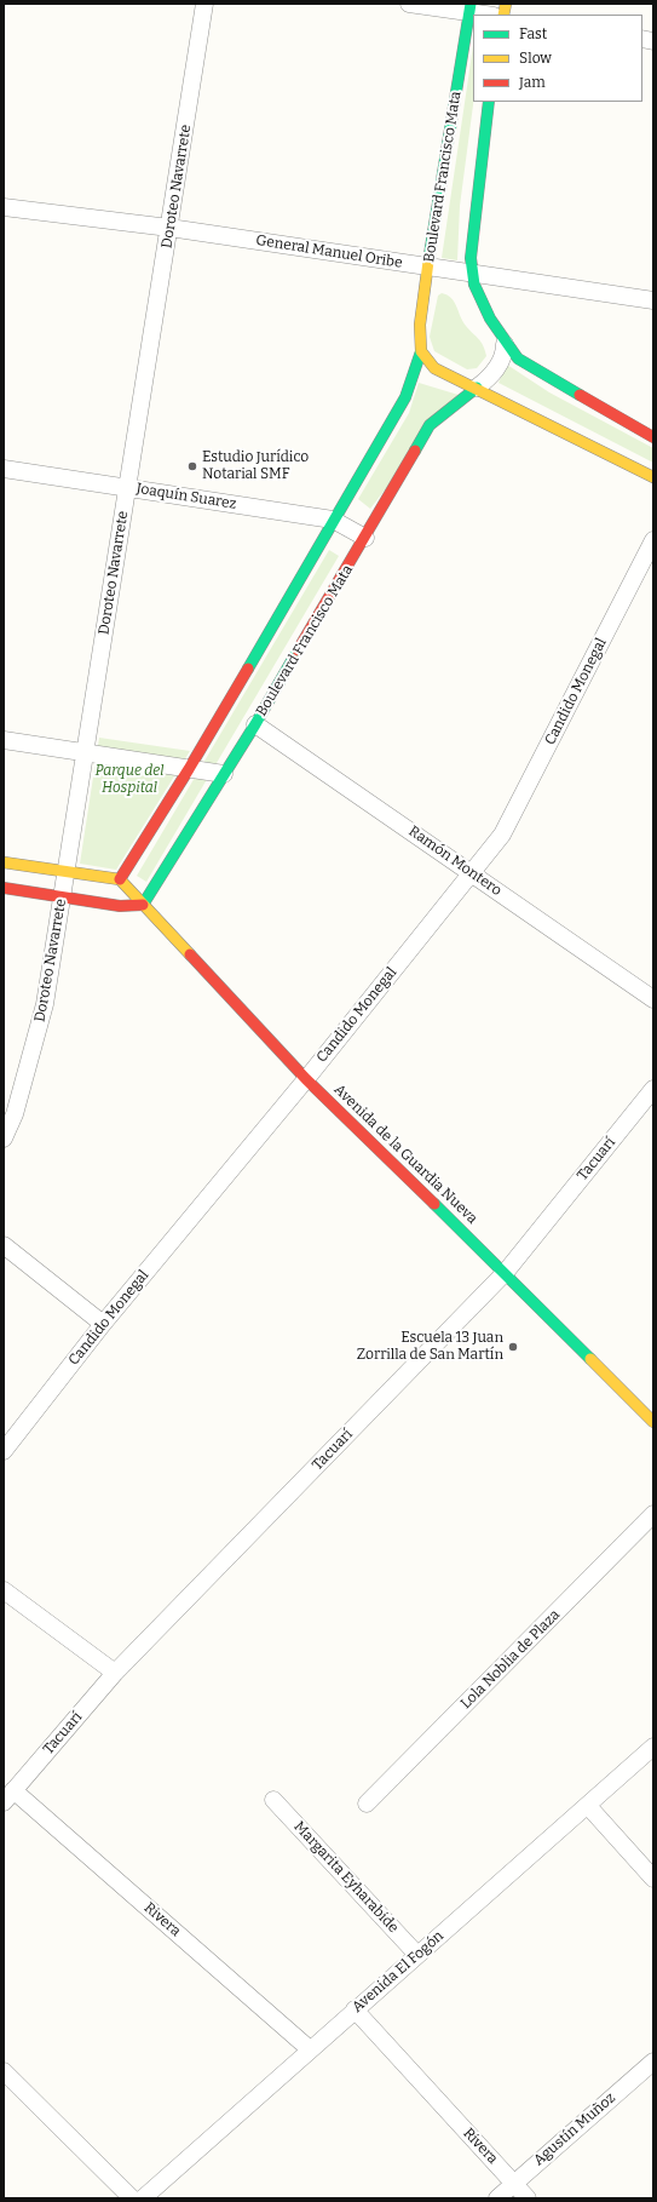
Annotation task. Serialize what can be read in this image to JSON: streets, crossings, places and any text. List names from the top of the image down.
{
  "streets": {
    "street": [
      "Boulevard Francisco Mata",
      "Doroteo Navarrete",
      "General Manuel Oribe",
      "Joaquín Suarez",
      "Candido Monegal",
      "Ramón Montero",
      "Avenida de la Guardia Nueva",
      "Tacuarí",
      "Lola Noblia de Plaza",
      "Margarita Eyharabide",
      "Rivera",
      "Avenida El Fogón",
      "Agustín Muñoz"
    ]
  },
  "crossings": [
    ["Boulevard Francisco Mata", "General Manuel Oribe"],
    ["Boulevard Francisco Mata", "Joaquín Suarez"],
    ["Boulevard Francisco Mata", "Ramón Montero"],
    ["Boulevard Francisco Mata", "Avenida de la Guardia Nueva"],
    ["Doroteo Navarrete", "General Manuel Oribe"],
    ["Doroteo Navarrete", "Joaquín Suarez"],
    ["Candido Monegal", "Ramón Montero"],
    ["Candido Monegal", "Avenida de la Guardia Nueva"],
    ["Avenida de la Guardia Nueva", "Tacuarí"],
    ["Tacuarí", "Rivera"],
    ["Margarita Eyharabide", "Avenida El Fogón"],
    ["Rivera", "Avenida El Fogón"],
    ["Rivera", "Agustín Muñoz"]
  ],
  "parks": ["Parque del Hospital"],
  "places": ["Estudio Jurídico Notarial SMF", "Escuela 13 Juan Zorrilla de San Martín"],
  "legend": ["Fast", "Slow", "Jam"]
}
